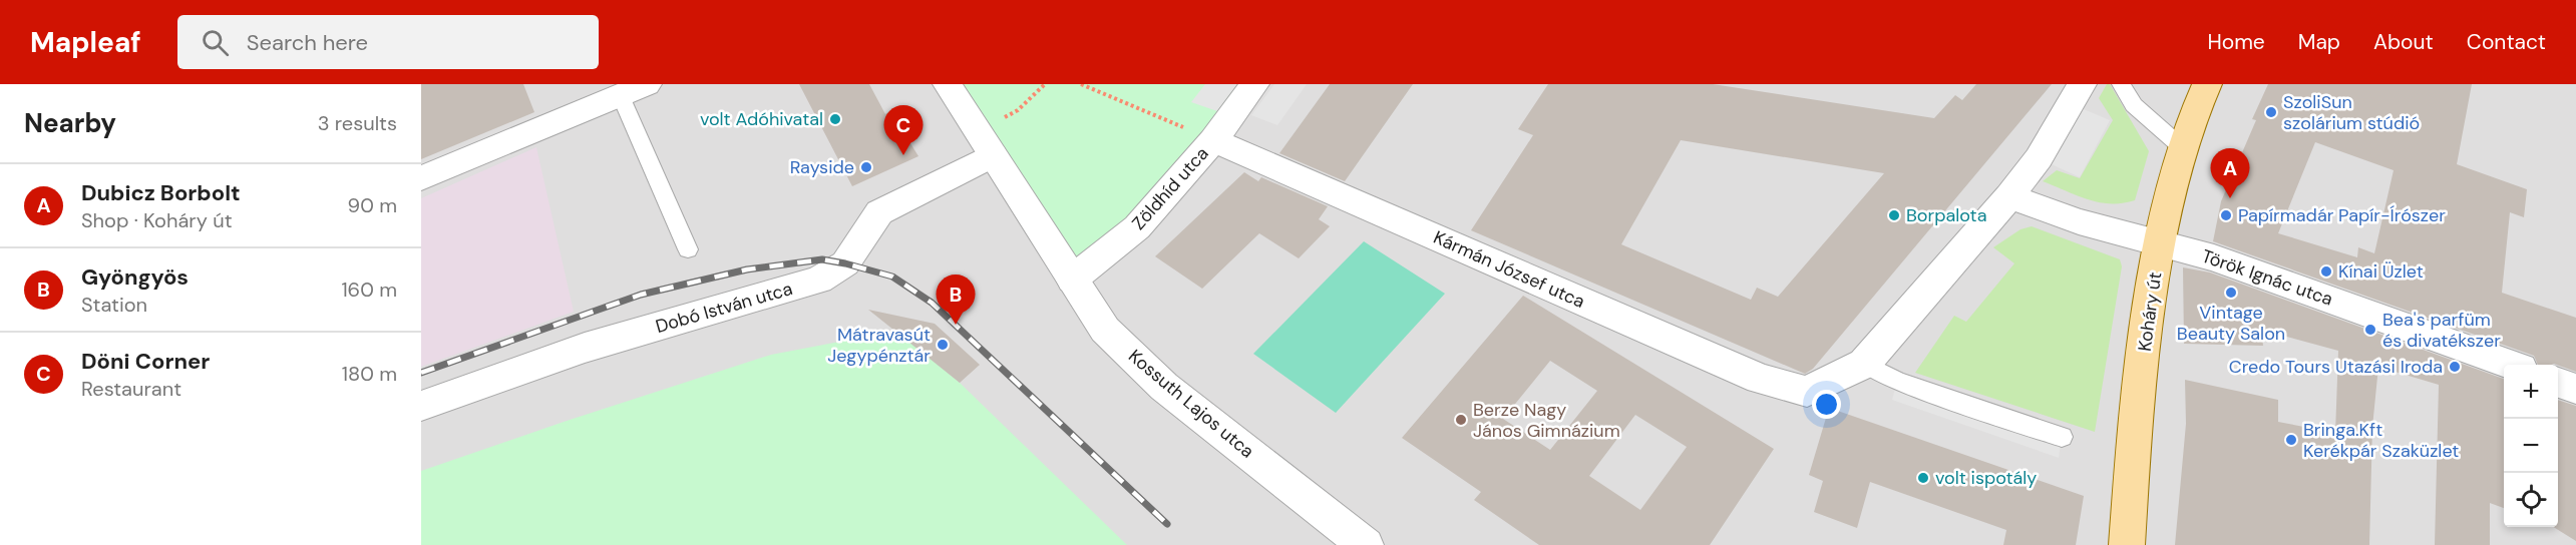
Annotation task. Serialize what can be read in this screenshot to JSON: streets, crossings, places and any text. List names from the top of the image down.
{
  "streets": {
    "main road": ["Koháry út"],
    "street": [
      "Zöldhíd utca",
      "Kármán József utca",
      "Török Ignác utca",
      "Dobó István utca",
      "Kossuth Lajos utca"
    ]
  },
  "crossings": [
    ["Zöldhíd utca", "Kármán József utca"],
    ["Zöldhíd utca", "Kossuth Lajos utca"],
    ["Török Ignác utca", "Koháry út"],
    ["Dobó István utca", "Kossuth Lajos utca"]
  ],
  "places": [
    "SzoliSun szolárium stúdió",
    "volt Adóhivatal",
    "Rayside",
    "Borpalota",
    "Papírmadár Papír-Írószer",
    "Kínai Üzlet",
    "Vintage Beauty Salon",
    "Bea's parfüm és divatékszer",
    "Mátravasút Jegypénztár",
    "Credo Tours Utazási Iroda",
    "Berze Nagy János Gimnázium",
    "Bringa.Kft Kerékpár Szaküzlet",
    "volt ispotály"
  ],
  "page": {
    "header": "Mapleaf",
    "search": "Search here",
    "nav": [
      "Home",
      "Map",
      "About",
      "Contact"
    ],
    "heading": ["Nearby", "3 results"],
    "pins": ["C", "A", "B"],
    "list": [
      {
        "mark": "A",
        "name": "Dubicz Borbolt",
        "note": "Shop · Koháry út",
        "value": "90 m"
      },
      {
        "mark": "B",
        "name": "Gyöngyös",
        "note": "Station",
        "value": "160 m"
      },
      {
        "mark": "C",
        "name": "Döni Corner",
        "note": "Restaurant",
        "value": "180 m"
      }
    ],
    "map_buttons": ["+", "−"]
  }
}
